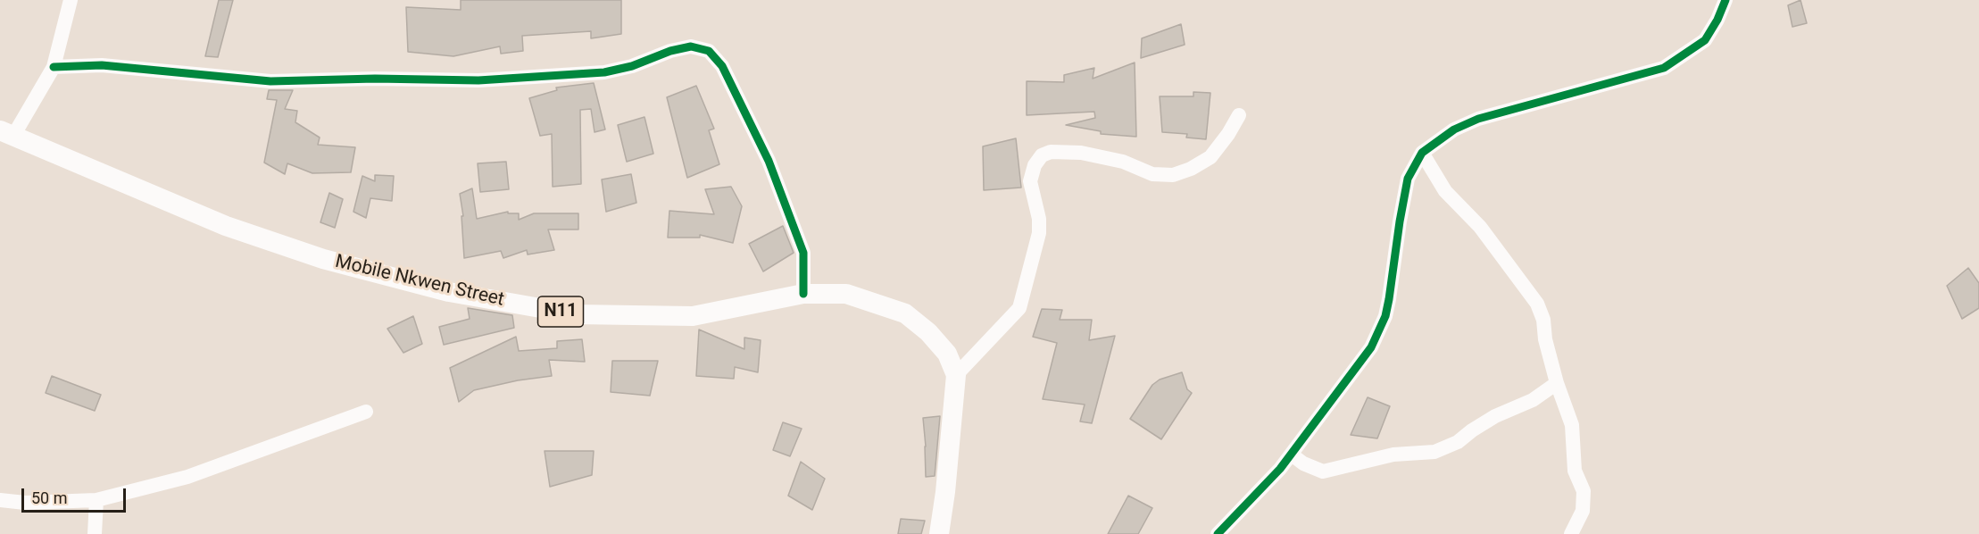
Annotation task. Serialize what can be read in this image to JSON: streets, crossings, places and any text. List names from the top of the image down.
{
  "streets": {
    "highway": ["Mobile Nkwen Street", "N11"]
  },
  "scale_bar": "50 m"
}
